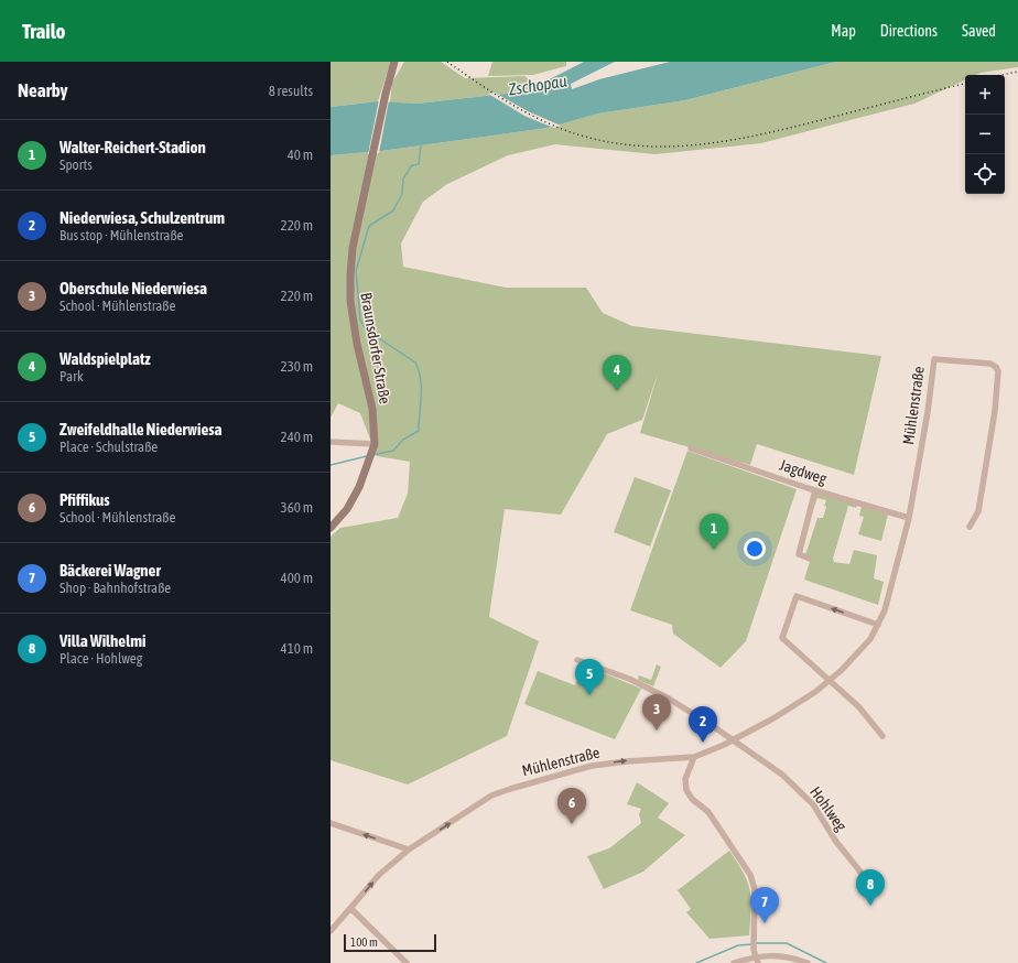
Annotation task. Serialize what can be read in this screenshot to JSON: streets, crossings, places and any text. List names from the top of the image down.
{
  "streets": {
    "street": [
      "Braunsdorfer Straße",
      "Mühlenstraße",
      "Jagdweg",
      "Hohlweg"
    ]
  },
  "crossings": [
    ["Mühlenstraße", "Jagdweg"],
    ["Mühlenstraße", "Hohlweg"]
  ],
  "water": ["Zschopau"],
  "scale_bar": "100 m",
  "page": {
    "header": "Trailo",
    "nav": ["Map", "Directions", "Saved"],
    "heading": ["Nearby", "8 results"],
    "map_buttons": ["+", "−"],
    "list": [
      {
        "mark": "1",
        "name": "Walter-Reichert-Stadion",
        "note": "Sports",
        "value": "40 m"
      },
      {
        "mark": "2",
        "name": "Niederwiesa, Schulzentrum",
        "note": "Bus stop · Mühlenstraße",
        "value": "220 m"
      },
      {
        "mark": "3",
        "name": "Oberschule Niederwiesa",
        "note": "School · Mühlenstraße",
        "value": "220 m"
      },
      {
        "mark": "4",
        "name": "Waldspielplatz",
        "note": "Park",
        "value": "230 m"
      },
      {
        "mark": "5",
        "name": "Zweifeldhalle Niederwiesa",
        "note": "Place · Schulstraße",
        "value": "240 m"
      },
      {
        "mark": "6",
        "name": "Pfiffikus",
        "note": "School · Mühlenstraße",
        "value": "360 m"
      },
      {
        "mark": "7",
        "name": "Bäckerei Wagner",
        "note": "Shop · Bahnhofstraße",
        "value": "400 m"
      },
      {
        "mark": "8",
        "name": "Villa Wilhelmi",
        "note": "Place · Hohlweg",
        "value": "410 m"
      }
    ],
    "pins": [
      "4",
      "1",
      "5",
      "3",
      "2",
      "6",
      "8",
      "7"
    ],
    "scale": "100 m"
  }
}
